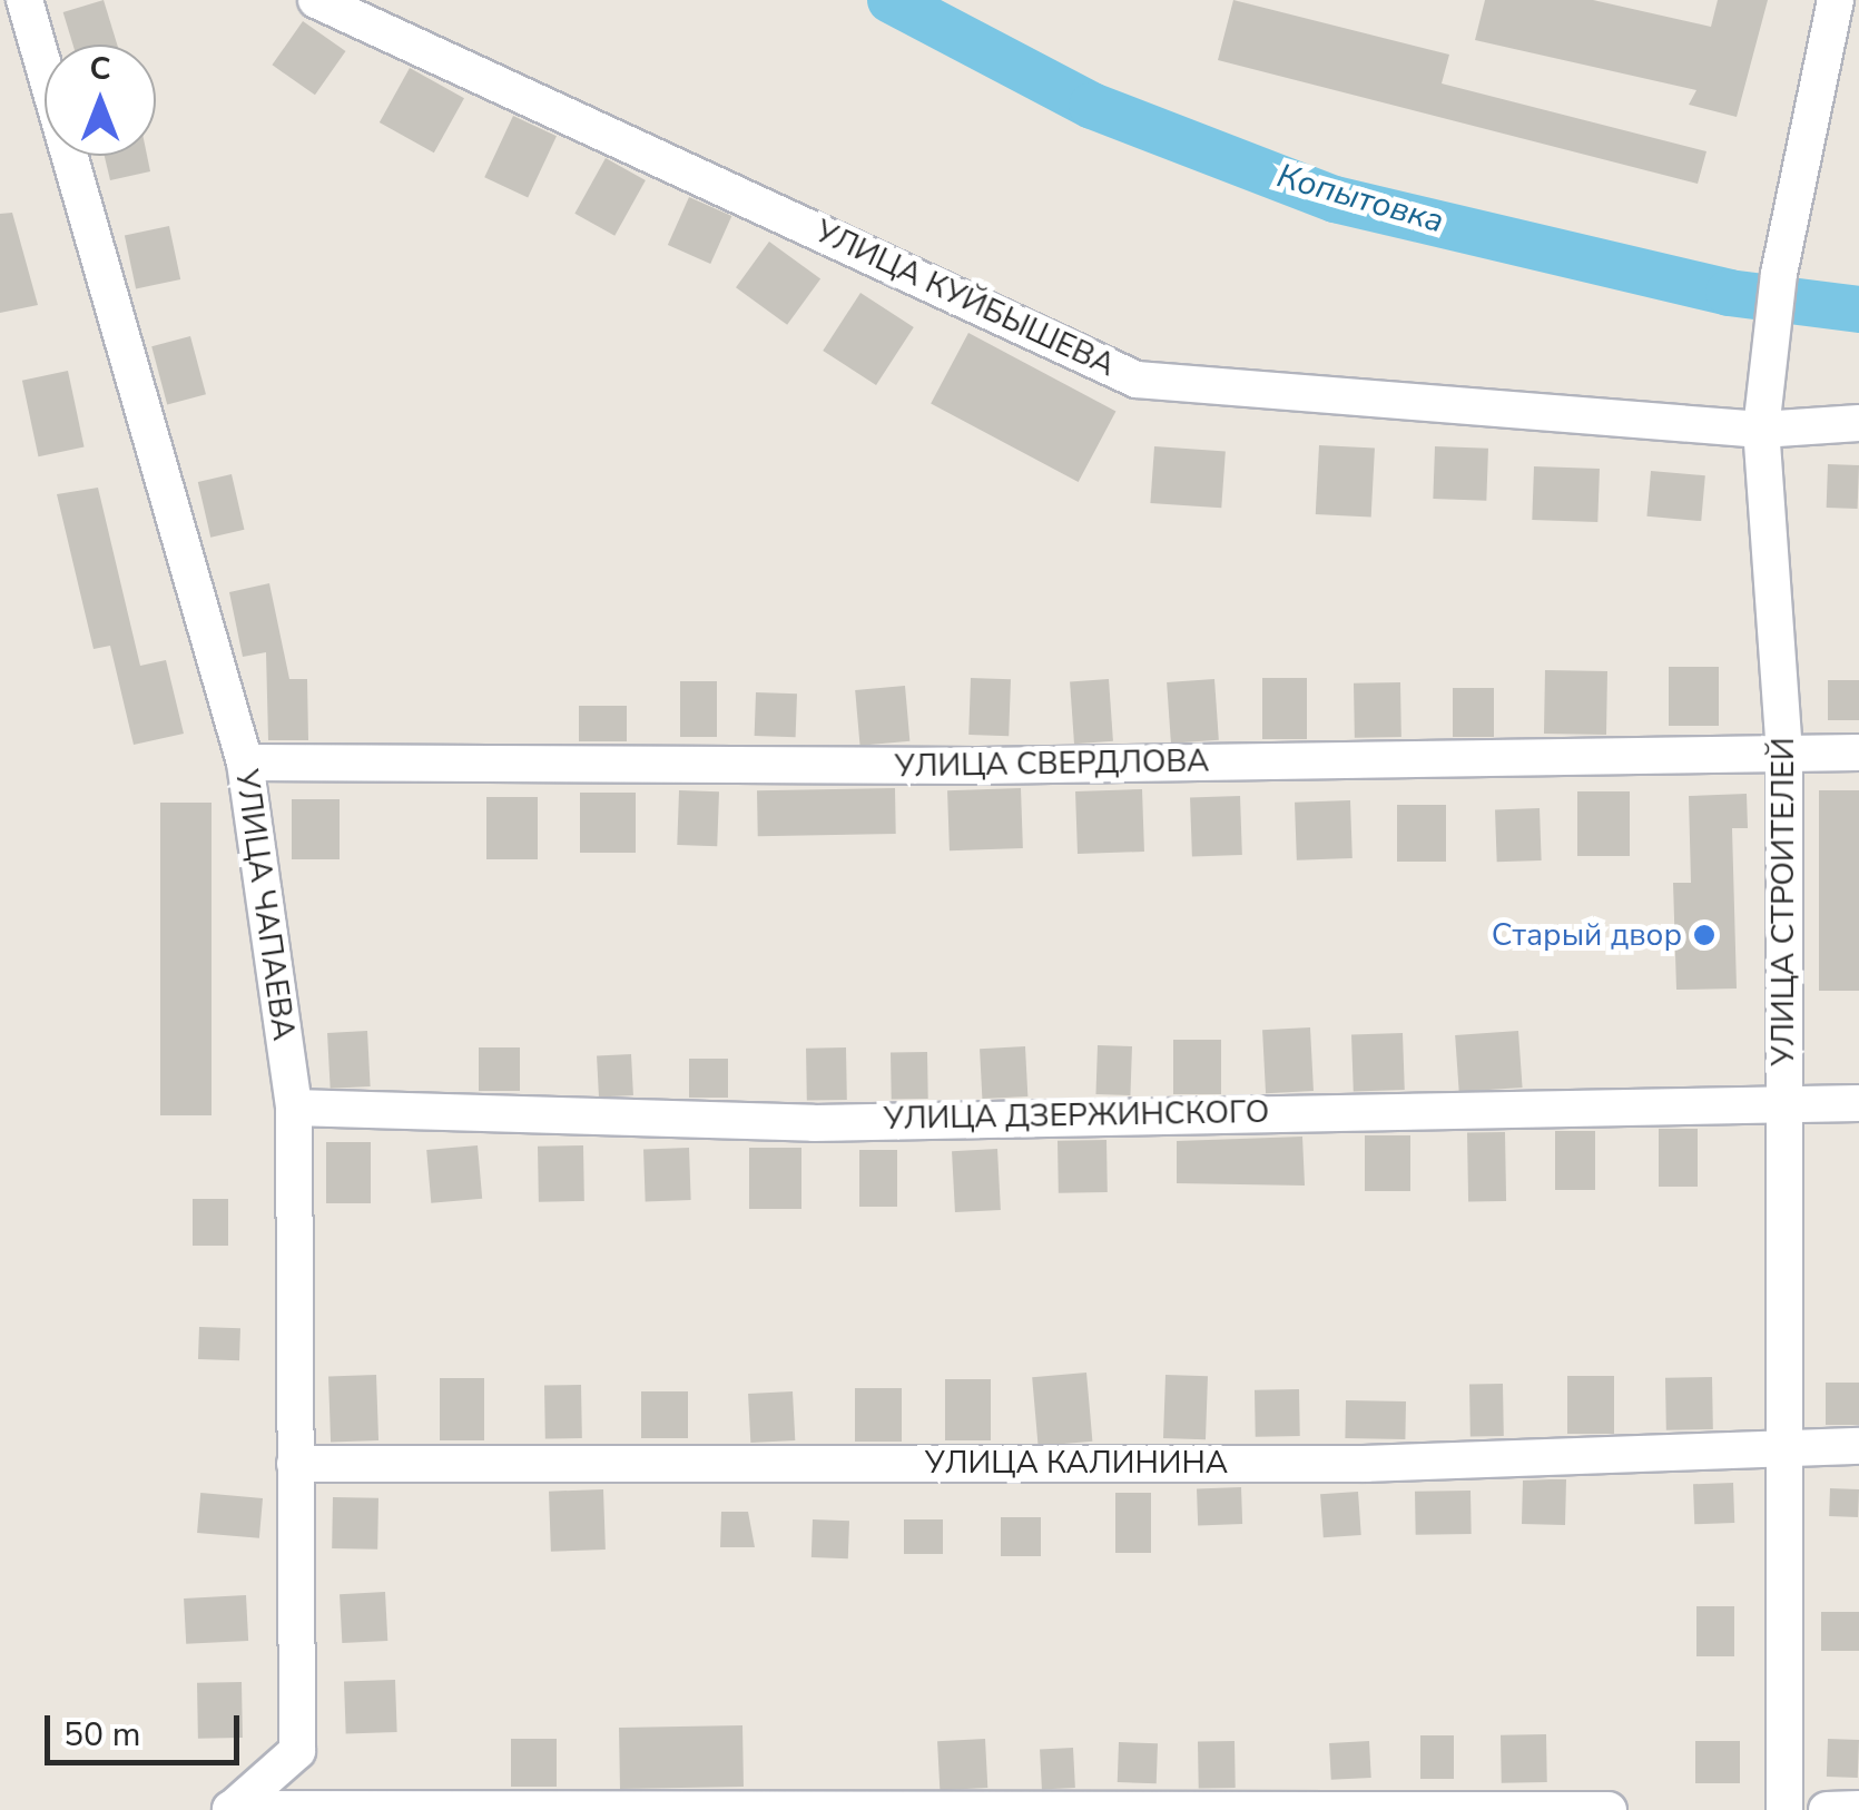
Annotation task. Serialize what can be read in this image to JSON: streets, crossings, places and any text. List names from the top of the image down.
{
  "streets": {
    "street": [
      "УЛИЦА КУЙБЫШЕВА",
      "УЛИЦА СВЕРДЛОВА",
      "УЛИЦА СТРОИТЕЛЕЙ",
      "УЛИЦА ЧАПАЕВА",
      "УЛИЦА ДЗЕРЖИНСКОГО",
      "УЛИЦА КАЛИНИНА"
    ]
  },
  "crossings": [
    ["УЛИЦА КУЙБЫШЕВА", "УЛИЦА СТРОИТЕЛЕЙ"],
    ["УЛИЦА СВЕРДЛОВА", "УЛИЦА СТРОИТЕЛЕЙ"],
    ["УЛИЦА СВЕРДЛОВА", "УЛИЦА ЧАПАЕВА"],
    ["УЛИЦА СТРОИТЕЛЕЙ", "УЛИЦА ДЗЕРЖИНСКОГО"],
    ["УЛИЦА СТРОИТЕЛЕЙ", "УЛИЦА КАЛИНИНА"],
    ["УЛИЦА ЧАПАЕВА", "УЛИЦА ДЗЕРЖИНСКОГО"],
    ["УЛИЦА ЧАПАЕВА", "УЛИЦА КАЛИНИНА"]
  ],
  "water": ["Копытовка"],
  "places": ["Старый двор"],
  "scale_bar": "50 m",
  "north": "top"
}
